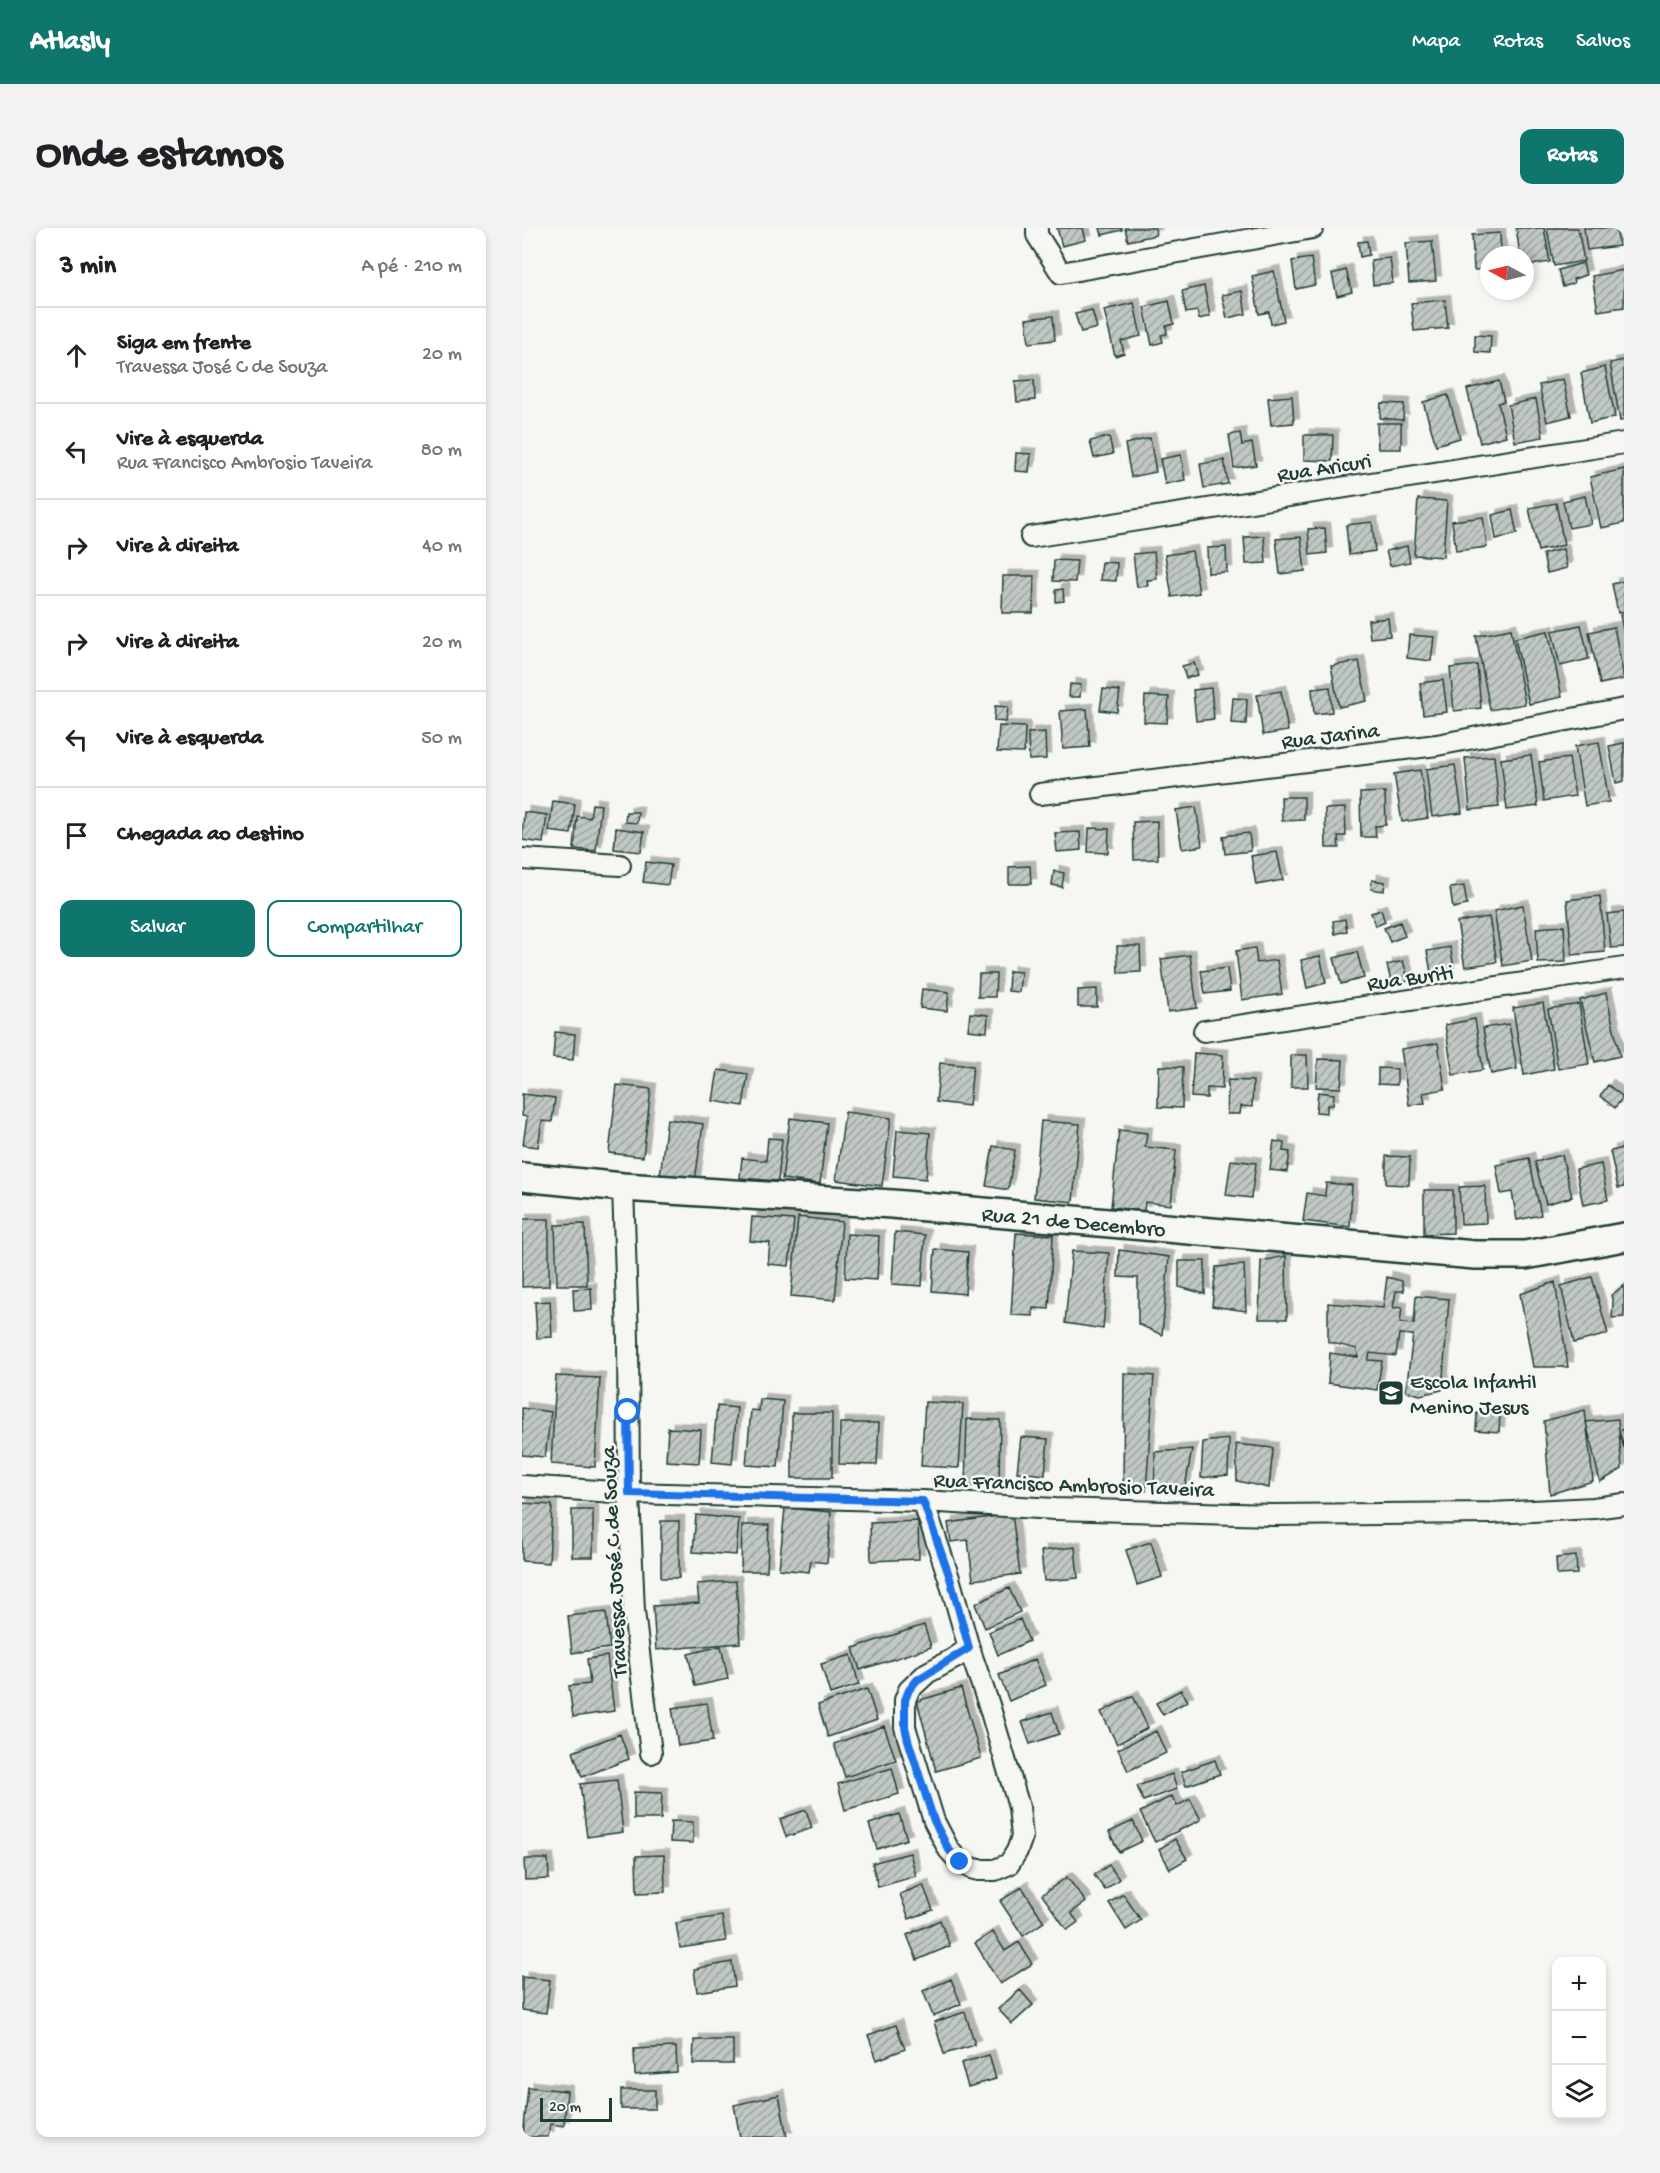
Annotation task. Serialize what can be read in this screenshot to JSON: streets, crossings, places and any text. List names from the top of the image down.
{
  "streets": {
    "street": [
      "Rua Aricuri",
      "Rua Jarina",
      "Rua Buriti",
      "Rua 21 de Decembro",
      "Rua Francisco Ambrosio Taveira",
      "Travessa José C de Souza"
    ]
  },
  "crossings": [
    ["Rua 21 de Decembro", "Travessa José C de Souza"],
    ["Rua Francisco Ambrosio Taveira", "Travessa José C de Souza"]
  ],
  "places": {
    "school or university": ["Escola Infantil Menino Jesus"]
  },
  "scale_bar": "20 m",
  "north": "left",
  "page": {
    "header": "Atlasly",
    "nav": ["Mapa", "Rotas", "Salvos"],
    "buttons": [
      "Rotas",
      ["Salvar", "Compartilhar"]
    ],
    "title": "Onde estamos",
    "heading": ["3 min", "A pé · 210 m"],
    "list": [
      ["Siga em frente", "Travessa José C de Souza", "20 m"],
      ["Vire à esquerda", "Rua Francisco Ambrosio Taveira", "80 m"],
      ["Vire à direita", "40 m"],
      ["Vire à direita", "20 m"],
      ["Vire à esquerda", "50 m"],
      "Chegada ao destino"
    ],
    "map_buttons": ["+", "−"],
    "scale": "20 m"
  }
}
